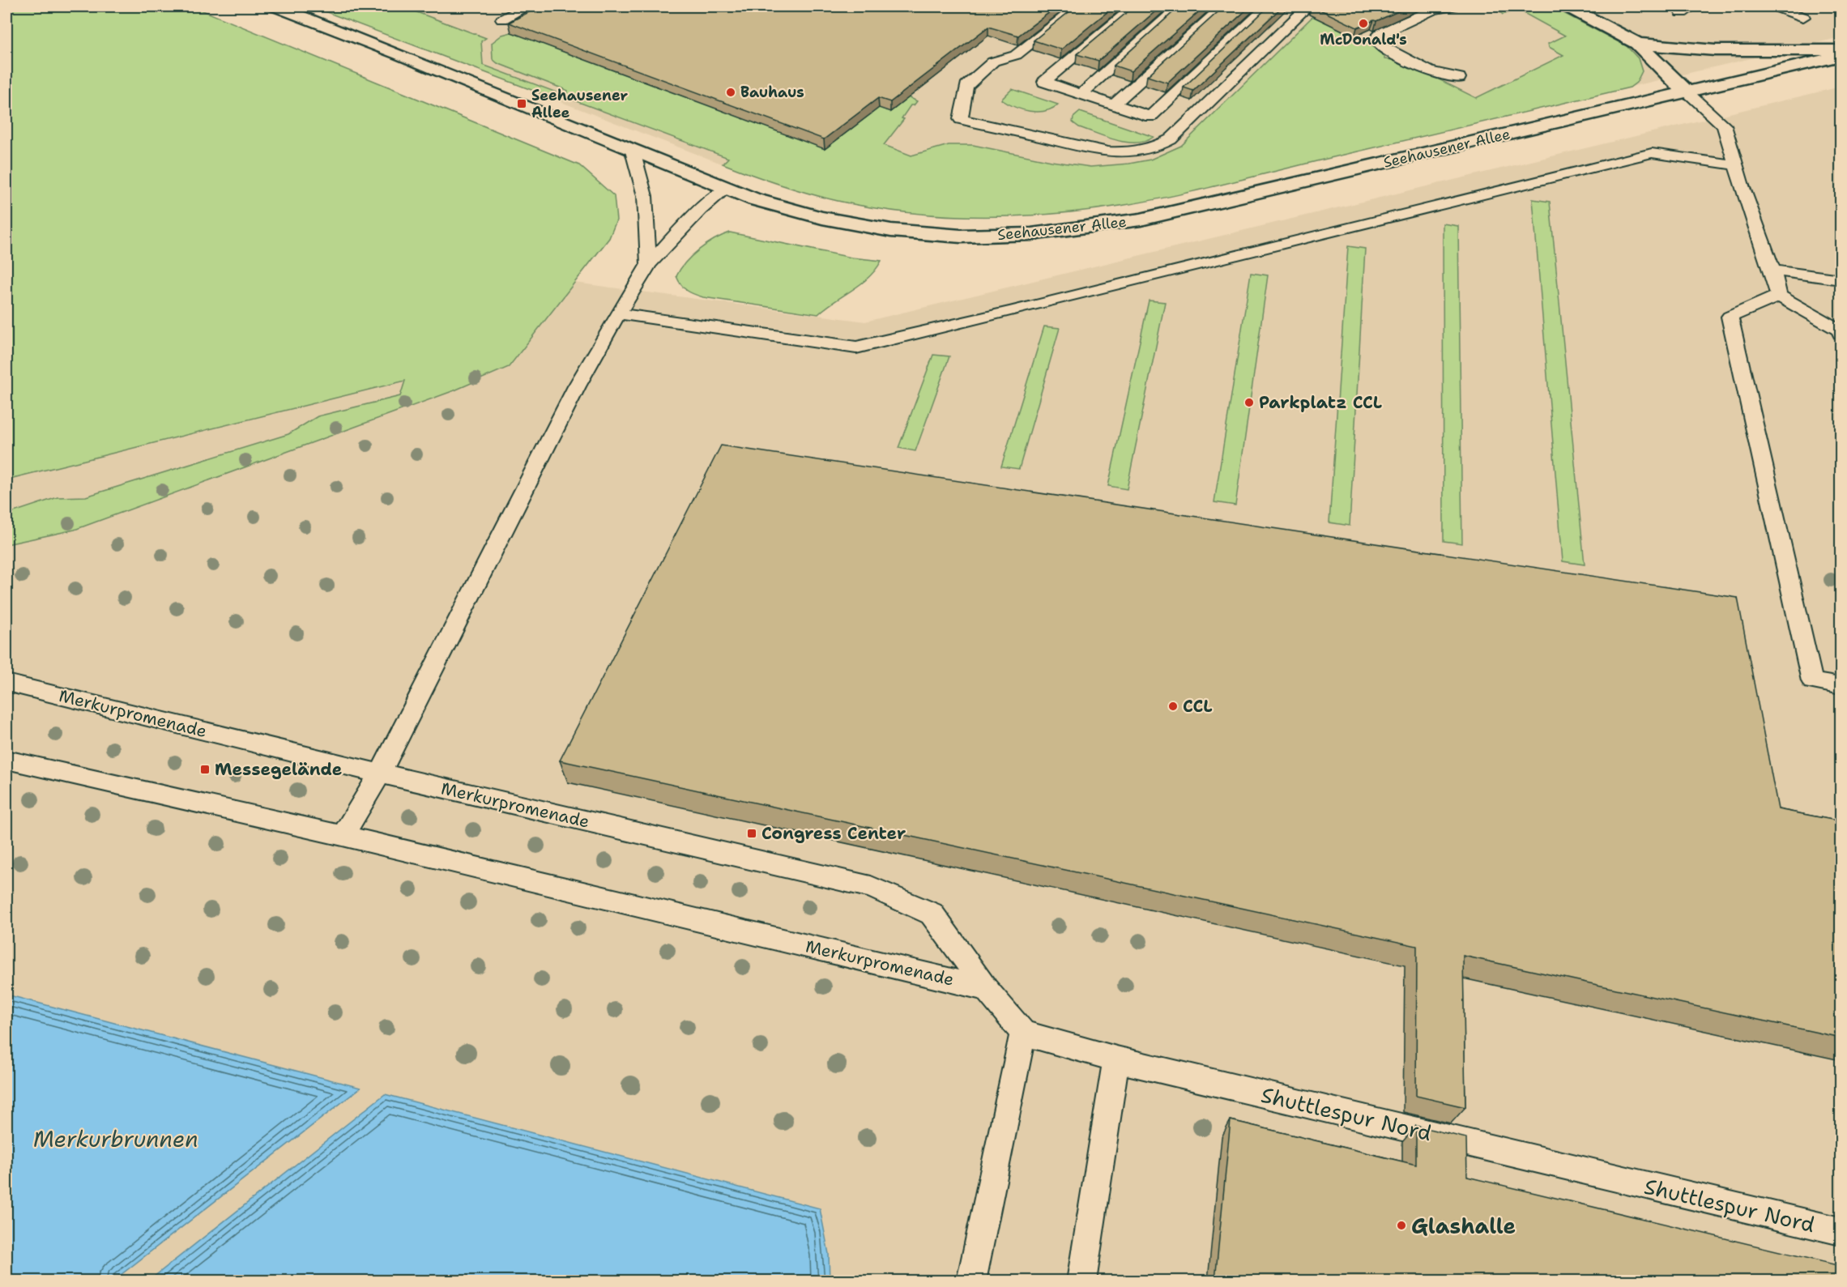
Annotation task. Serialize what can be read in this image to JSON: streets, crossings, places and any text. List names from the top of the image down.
{
  "streets": {
    "main road": ["Seehausener Allee"],
    "lane": ["Merkurpromenade", "Shuttlespur Nord"]
  },
  "crossings": [
    ["Merkurpromenade", "Shuttlespur Nord"]
  ],
  "water": ["Merkurbrunnen"],
  "places": {
    "other": [
      "McDonald's",
      "Bauhaus",
      "Parkplatz CCL",
      "CCL",
      "Glashalle"
    ],
    "transit": ["Seehausener Allee", "Messegelände", "Congress Center"]
  }
}
